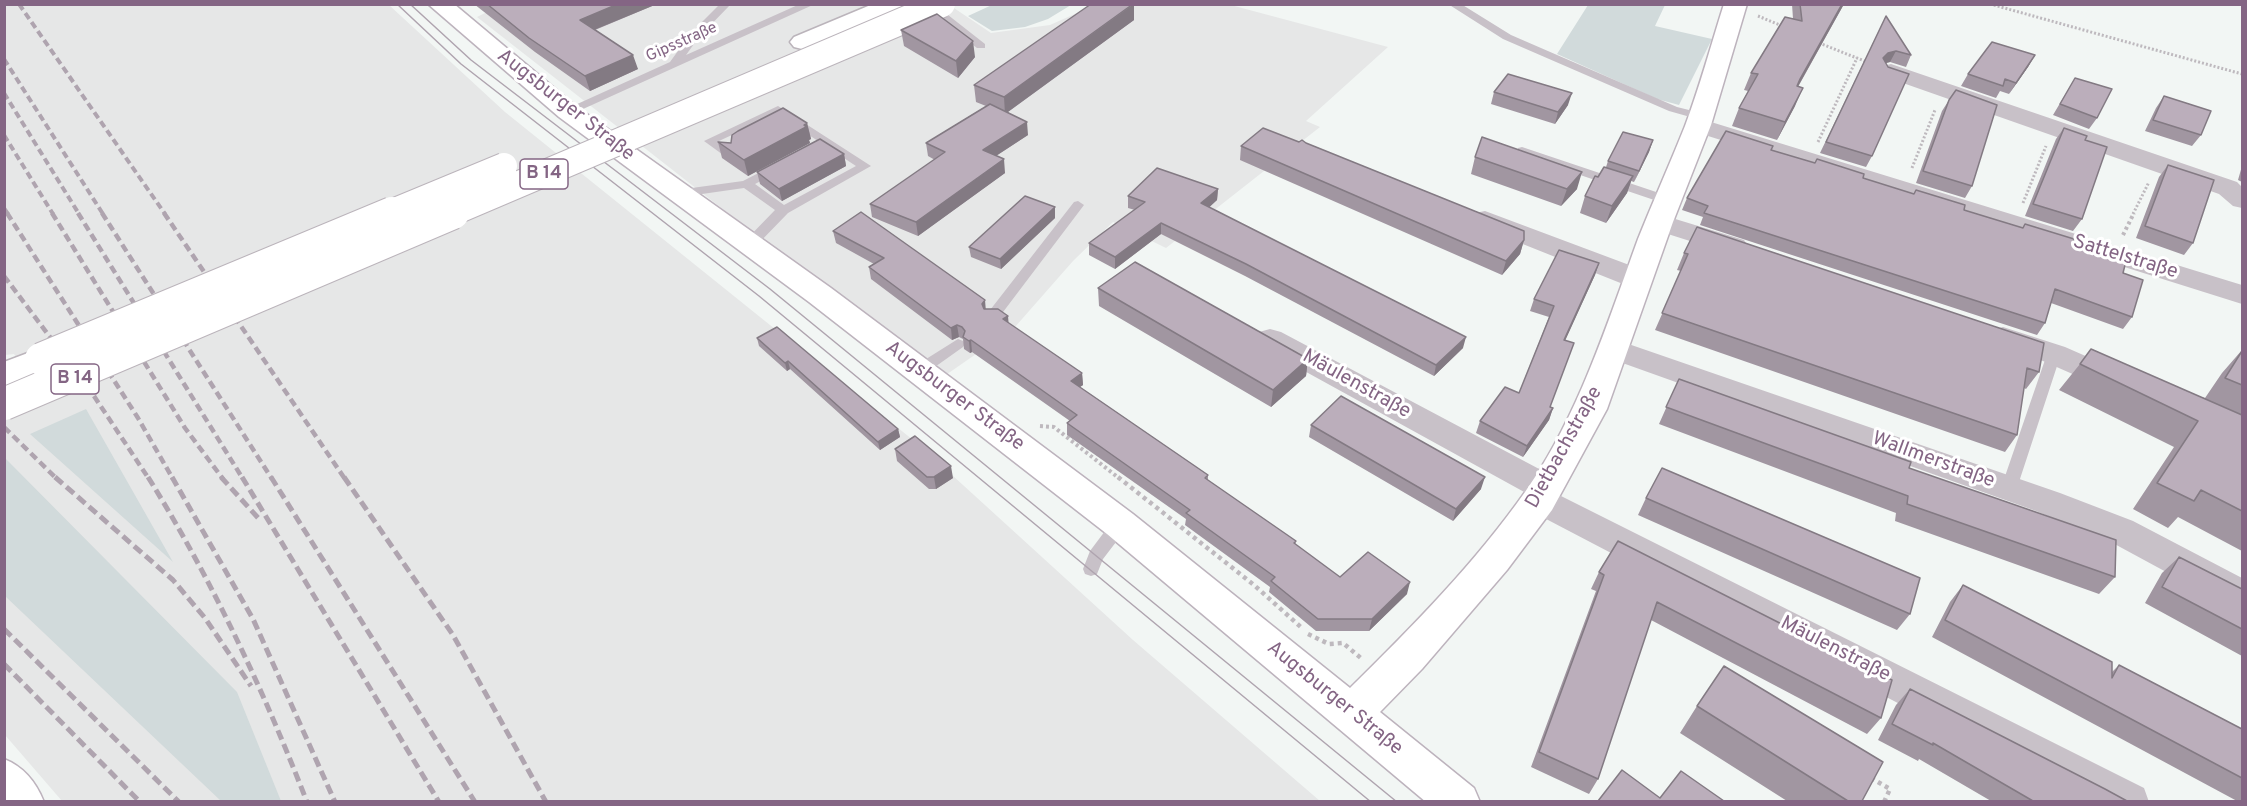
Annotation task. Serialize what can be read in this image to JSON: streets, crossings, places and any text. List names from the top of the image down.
{
  "streets": {
    "main road": ["Augsburger Straße", "B 14", "Dietbachstraße"],
    "street": ["Sattelstraße", "Mäulenstraße", "Wallmerstraße"],
    "lane": ["Gipsstraße"]
  },
  "crossings": [
    ["Gipsstraße", "Augsburger Straße"],
    ["Augsburger Straße", "Dietbachstraße"],
    ["Sattelstraße", "Dietbachstraße"],
    ["Mäulenstraße", "Dietbachstraße"],
    ["Dietbachstraße", "Wallmerstraße"]
  ]
}
